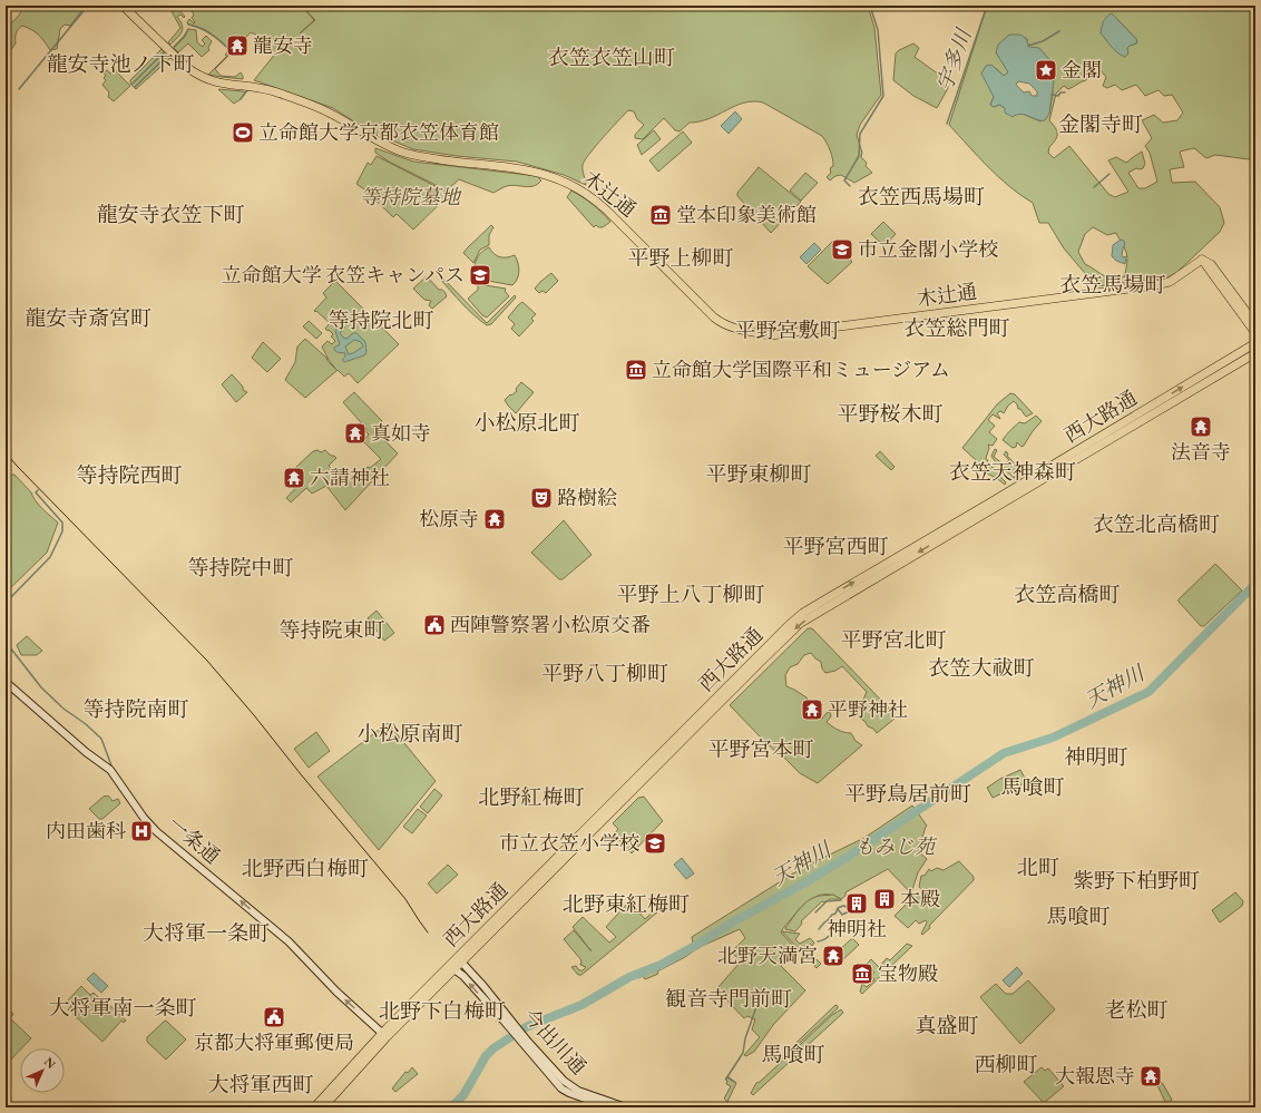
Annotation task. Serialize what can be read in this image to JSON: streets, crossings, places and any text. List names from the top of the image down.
{
  "streets": {
    "main road": [
      "木辻通",
      "西大路通",
      "一条通",
      "今出川通"
    ]
  },
  "crossings": [
    ["西大路通", "一条通"],
    ["西大路通", "今出川通"]
  ],
  "one_way": ["一条通"],
  "districts": [
    "衣笠衣笠山町",
    "龍安寺池ノ下町",
    "金閣寺町",
    "衣笠西馬場町",
    "龍安寺衣笠下町",
    "平野上柳町",
    "衣笠馬場町",
    "龍安寺斎宮町",
    "等持院北町",
    "衣笠総門町",
    "平野宮敷町",
    "平野桜木町",
    "小松原北町",
    "衣笠天神森町",
    "平野東柳町",
    "等持院西町",
    "衣笠北高橋町",
    "平野宮西町",
    "等持院中町",
    "平野上八丁柳町",
    "衣笠高橋町",
    "等持院東町",
    "平野宮北町",
    "衣笠大祓町",
    "平野八丁柳町",
    "等持院南町",
    "小松原南町",
    "平野宮本町",
    "神明町",
    "馬喰町",
    "平野鳥居前町",
    "北野紅梅町",
    "北町",
    "北野西白梅町",
    "紫野下柏野町",
    "北野東紅梅町",
    "馬喰町",
    "大将軍一条町",
    "観音寺門前町",
    "大将軍南一条町",
    "老松町",
    "北野下白梅町",
    "真盛町",
    "馬喰町",
    "西柳町",
    "大将軍西町"
  ],
  "water": ["宇多川", "天神川"],
  "parks": ["等持院墓地", "もみじ苑"],
  "places": {
    "temple": [
      "龍安寺",
      "法音寺",
      "真如寺",
      "六請神社",
      "松原寺",
      "平野神社",
      "北野天満宮",
      "大報恩寺"
    ],
    "place": ["金閣"],
    "sports": ["立命館大学京都衣笠体育館"],
    "museum": ["堂本印象美術館", "立命館大学国際平和ミュージアム", "宝物殿"],
    "school or university": ["市立金閣小学校", "立命館大学 衣笠キャンパス", "市立衣笠小学校"],
    "theatre": ["路樹絵"],
    "public building": ["西陣警察署小松原交番", "京都大将軍郵便局"],
    "hospital": ["内田歯科"],
    "building": ["本殿", "神明社"]
  },
  "north": "top right"
}
